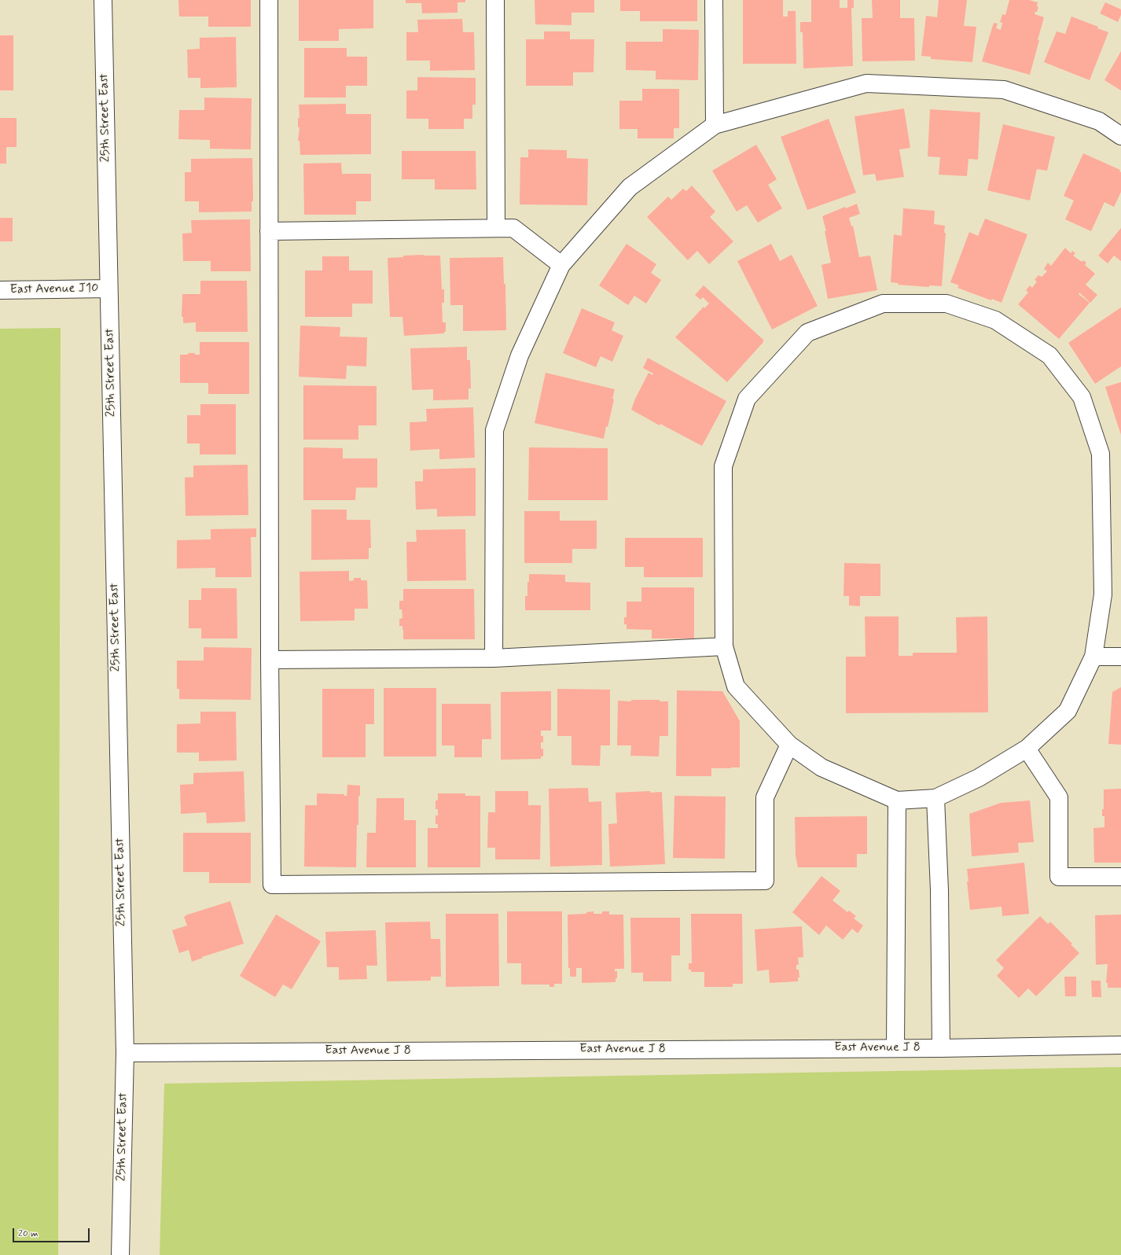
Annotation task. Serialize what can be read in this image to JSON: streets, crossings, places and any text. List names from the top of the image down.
{
  "streets": {
    "street": ["25th Street East", "East Avenue J10", "East Avenue J 8"]
  },
  "crossings": [
    ["25th Street East", "East Avenue J10"],
    ["25th Street East", "East Avenue J 8"]
  ],
  "scale_bar": "20 m"
}
